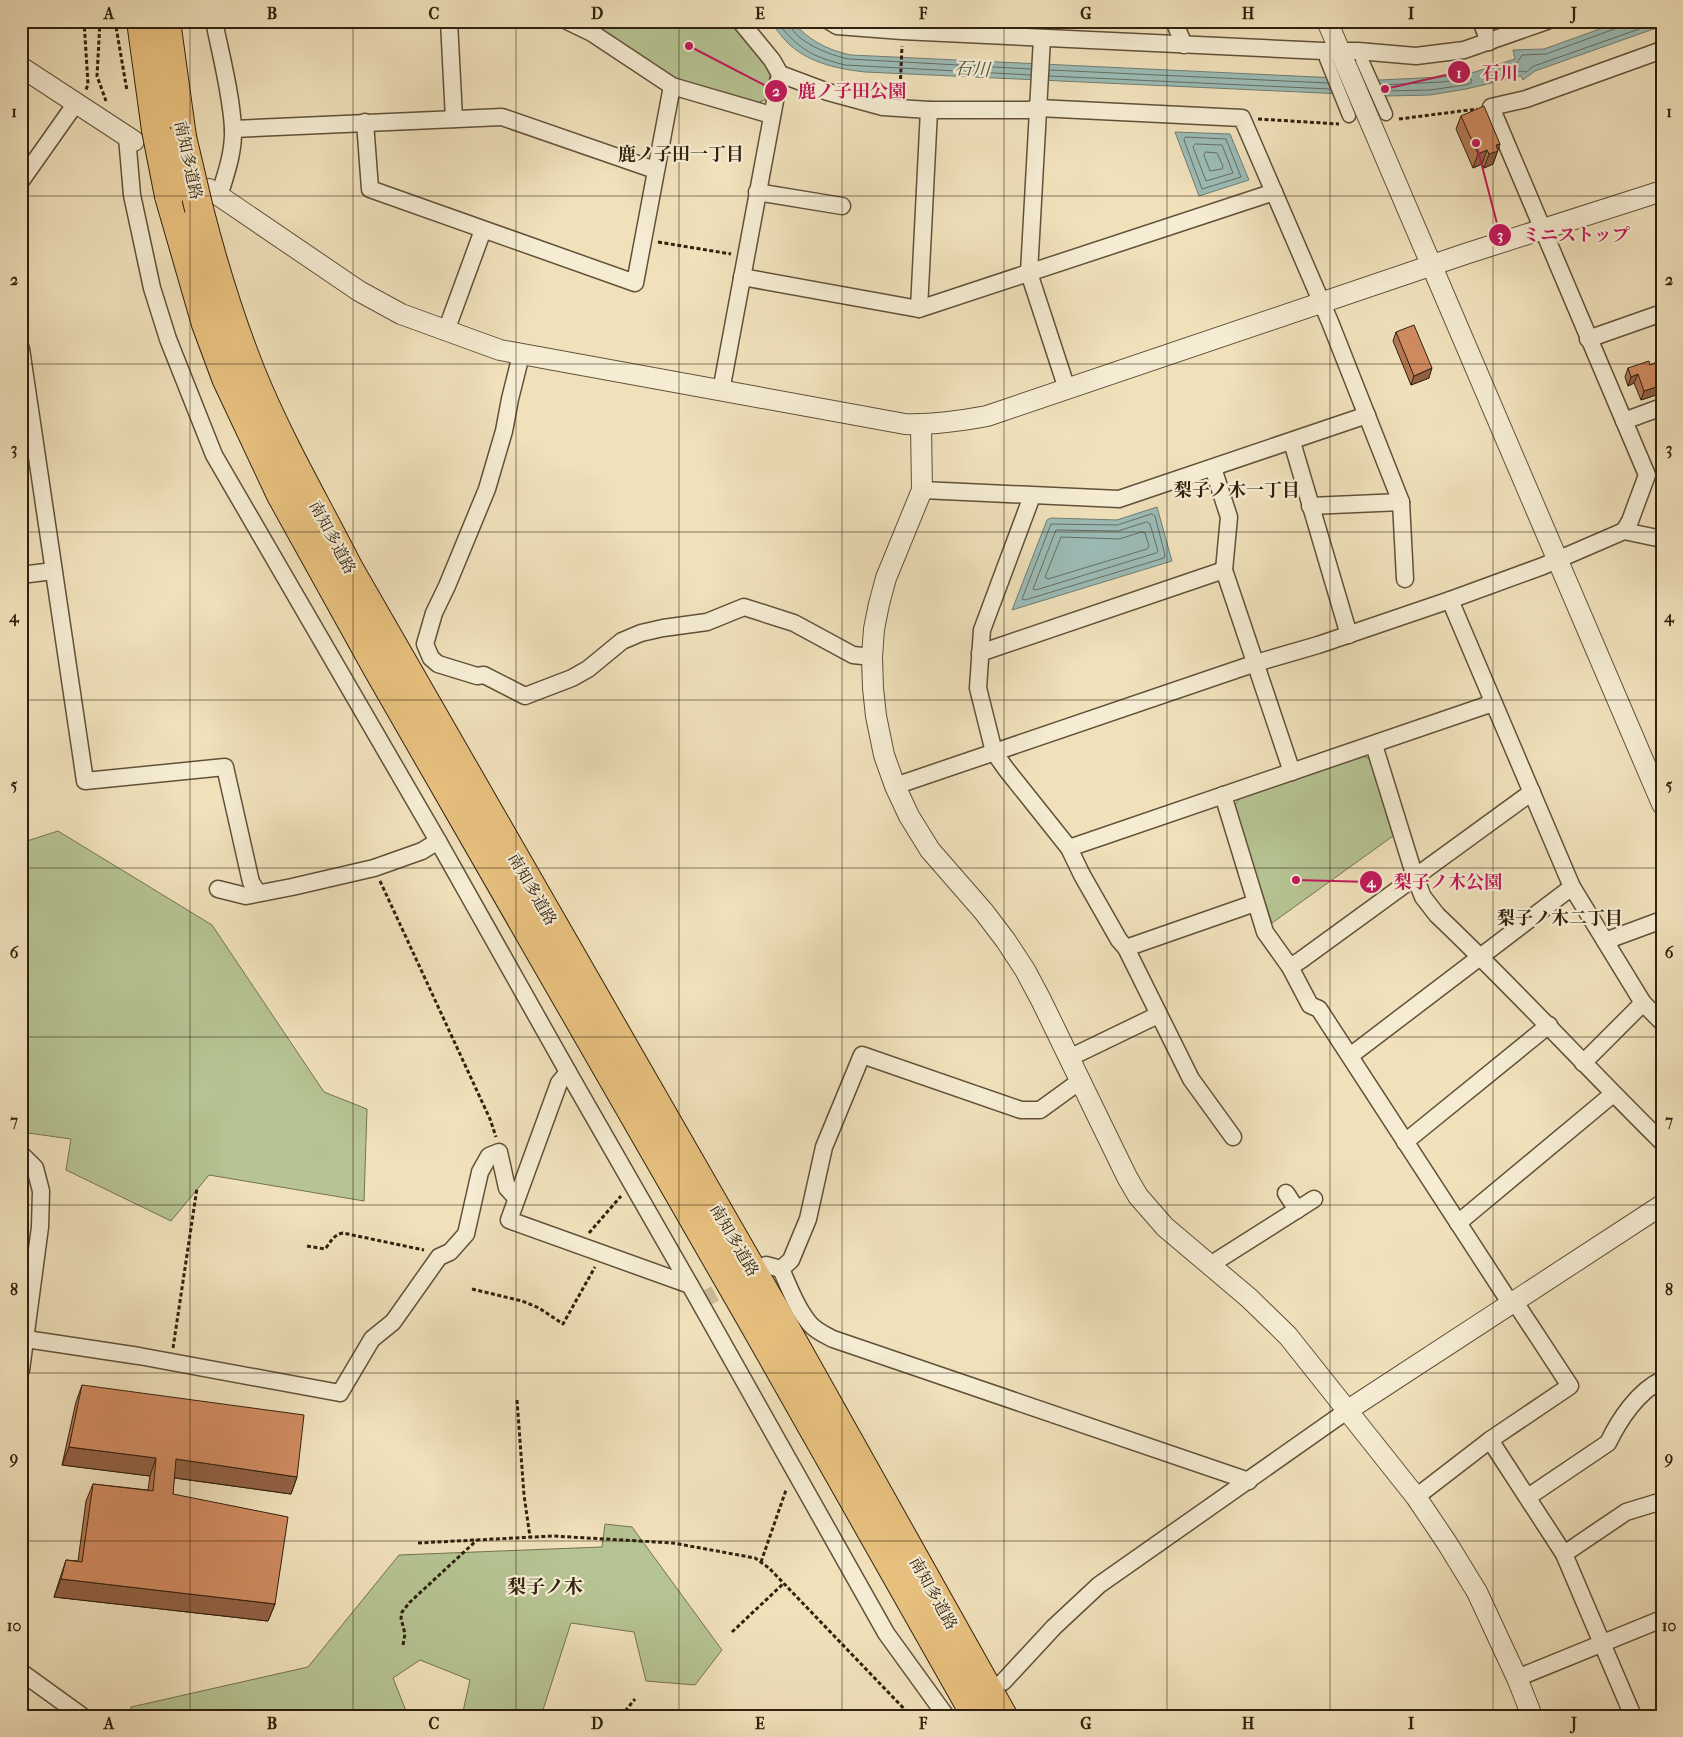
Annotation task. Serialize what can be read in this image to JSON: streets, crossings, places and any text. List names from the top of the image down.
{
  "streets": {
    "highway": ["南知多道路"]
  },
  "districts": [
    "鹿ノ子田一丁目",
    "梨子ノ木一丁目",
    "梨子ノ木二丁目",
    "梨子ノ木"
  ],
  "water": ["石川"],
  "places": [
    "鹿ノ子田公園",
    "石川",
    "ミニストップ",
    "梨子ノ木公園"
  ],
  "grid": {
    "columns": [
      "A",
      "B",
      "C",
      "D",
      "E",
      "F",
      "G",
      "H",
      "I",
      "J"
    ],
    "rows": [
      "1",
      "2",
      "3",
      "4",
      "5",
      "6",
      "7",
      "8",
      "9",
      "10"
    ]
  }
}
